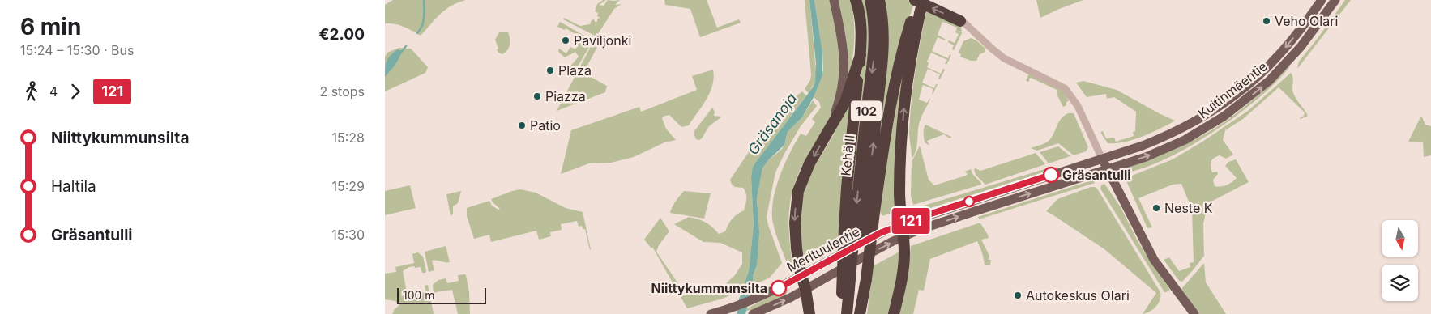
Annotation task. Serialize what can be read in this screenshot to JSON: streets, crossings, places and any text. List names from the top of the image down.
{
  "streets": {
    "highway": ["102", "Kehä II"],
    "main road": ["Kuitinmäentie", "Merituulentie"]
  },
  "crossings": [
    ["Kuitinmäentie", "Merituulentie"]
  ],
  "water": ["Gräsanoja"],
  "places": [
    "Veho Olari",
    "Paviljonki",
    "Plaza",
    "Piazza",
    "Patio",
    "Gräsantulli",
    "Neste K",
    "Niittykummunsilta",
    "Autokeskus Olari"
  ],
  "lines": ["bus line 121"],
  "scale_bar": "100 m",
  "north": "bottom",
  "page": {
    "heading": ["6 min", "15:24 – 15:30 · Bus", "€2.00"],
    "on_map": "121",
    "legs": ["4", "121", "2 stops"],
    "list": [
      {
        "name": "Niittykummunsilta",
        "value": "15:28"
      },
      {
        "name": "Haltila",
        "value": "15:29"
      },
      {
        "name": "Gräsantulli",
        "value": "15:30"
      }
    ],
    "scale": "100 m"
  }
}
